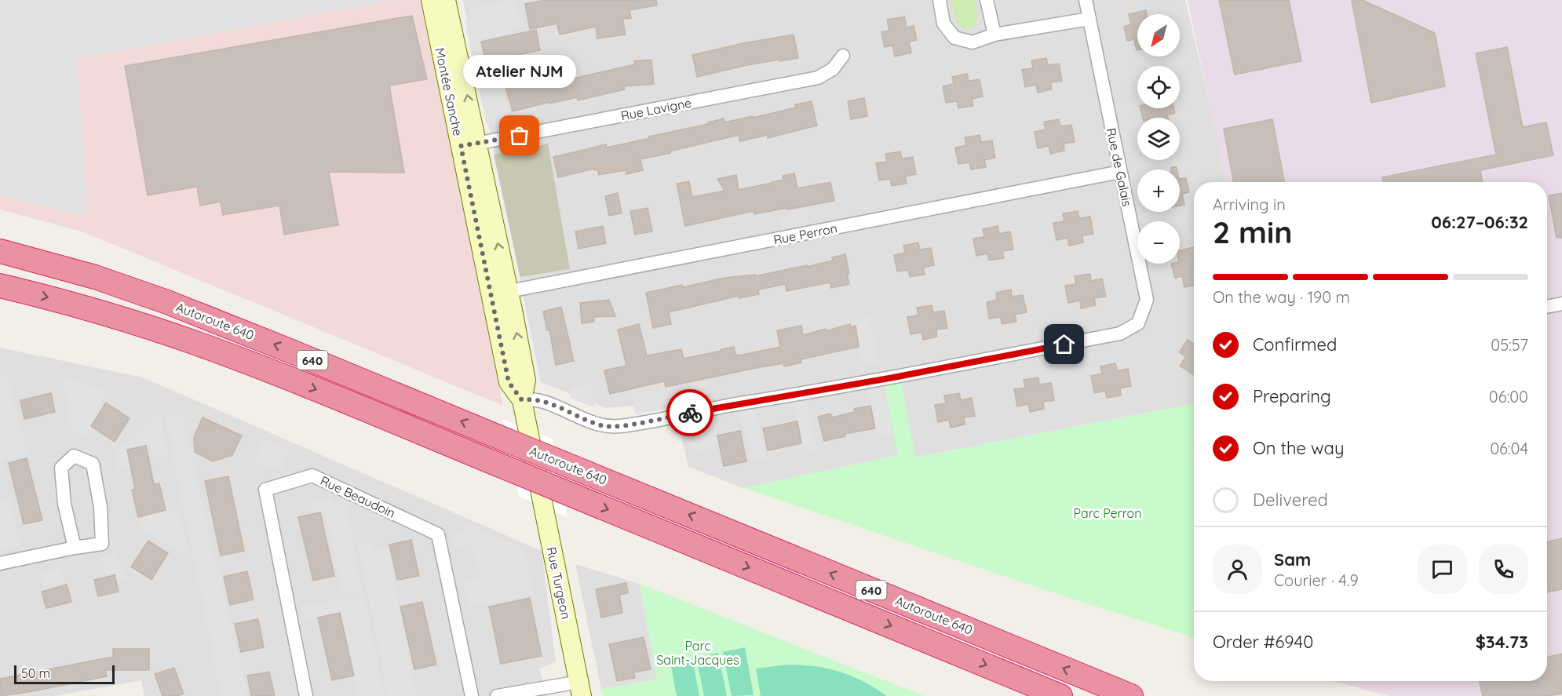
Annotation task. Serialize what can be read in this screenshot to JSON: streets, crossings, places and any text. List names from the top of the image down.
{
  "streets": {
    "highway": ["Autoroute 640", "640"],
    "street": [
      "Montée Sanche",
      "Rue Lavigne",
      "Rue de Galais",
      "Rue Perron",
      "Rue Beaudoin",
      "Rue Turgeon"
    ]
  },
  "crossings": [
    ["Montée Sanche", "Rue Lavigne"],
    ["Montée Sanche", "Rue de Galais"],
    ["Montée Sanche", "Rue Perron"],
    ["Montée Sanche", "Autoroute 640"],
    ["Montée Sanche", "Rue Turgeon"],
    ["Rue de Galais", "Rue Perron"],
    ["Autoroute 640", "Rue Turgeon"]
  ],
  "parks": ["Parc Perron", "Parc Saint-Jacques"],
  "places": ["Atelier NJM"],
  "scale_bar": "50 m",
  "north": "bottom left",
  "page": {
    "map_buttons": ["+", "−"],
    "bubble": "Atelier NJM",
    "heading": ["2 min", "Arriving in", "06:27–06:32"],
    "panel": [
      "Sam",
      "Courier · 4.9",
      "Order #6940",
      "$34.73"
    ],
    "bar": "On the way · 190 m",
    "list": [
      ["Confirmed", "05:57"],
      ["Preparing", "06:00"],
      ["On the way", "06:04"],
      "Delivered"
    ],
    "scale": "50 m"
  }
}
